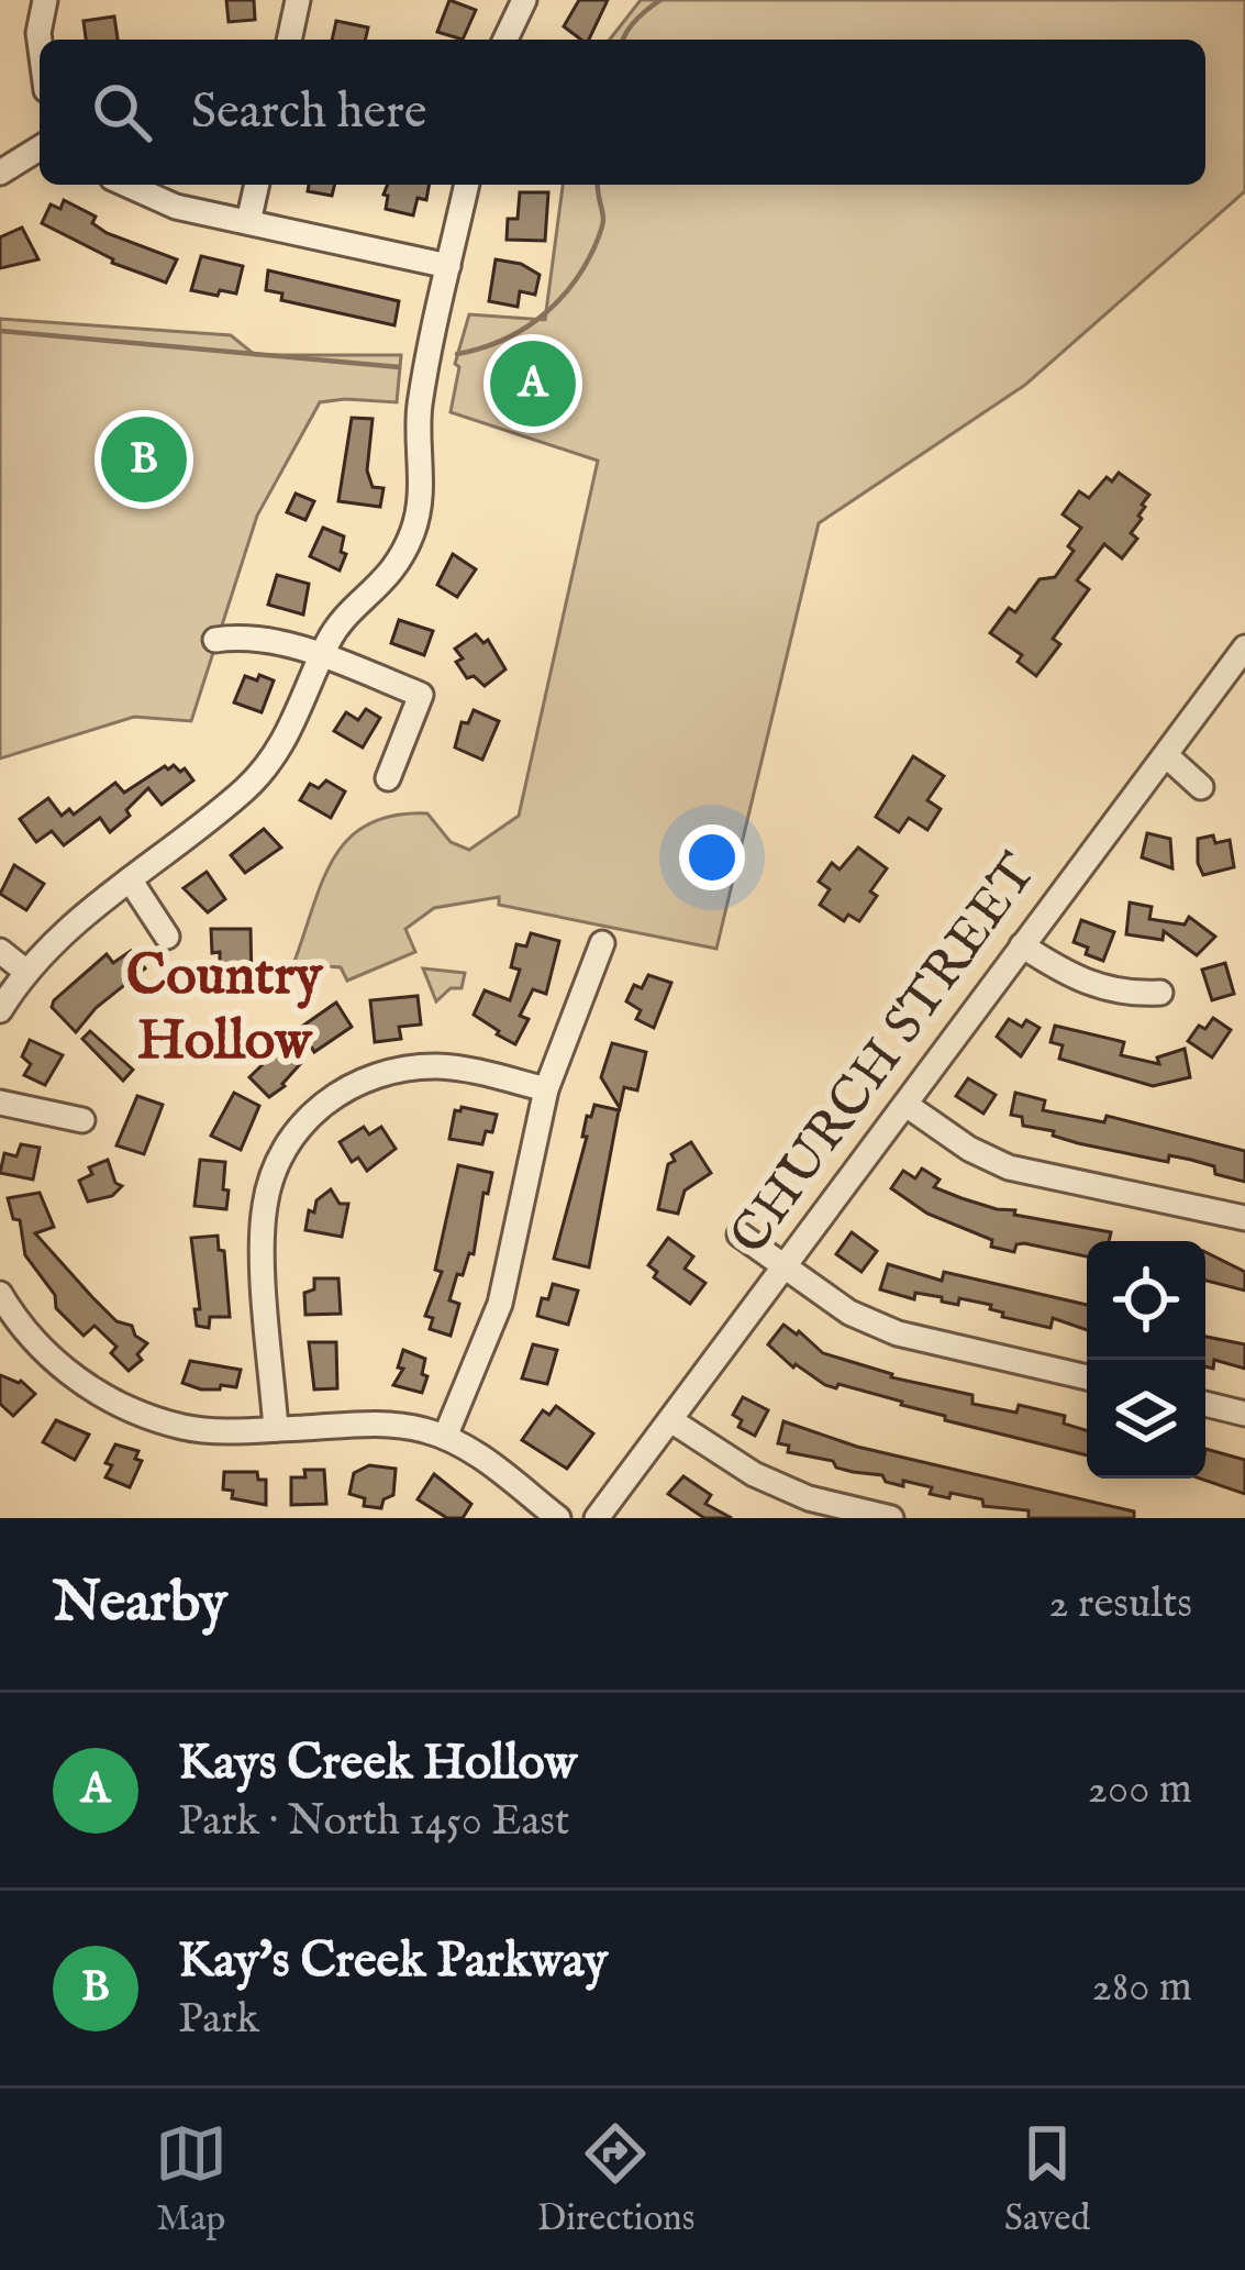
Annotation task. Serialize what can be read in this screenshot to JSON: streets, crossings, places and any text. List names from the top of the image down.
{
  "streets": {
    "street": ["CHURCH STREET"]
  },
  "districts": ["Country Hollow"],
  "page": {
    "search": "Search here",
    "pins": ["A", "B"],
    "heading": ["Nearby", "2 results"],
    "list": [
      {
        "mark": "A",
        "name": "Kays Creek Hollow",
        "note": "Park · North 1450 East",
        "value": "200 m"
      },
      {
        "mark": "B",
        "name": "Kay's Creek Parkway",
        "note": "Park",
        "value": "280 m"
      }
    ],
    "nav": ["Map", "Directions", "Saved"]
  }
}
